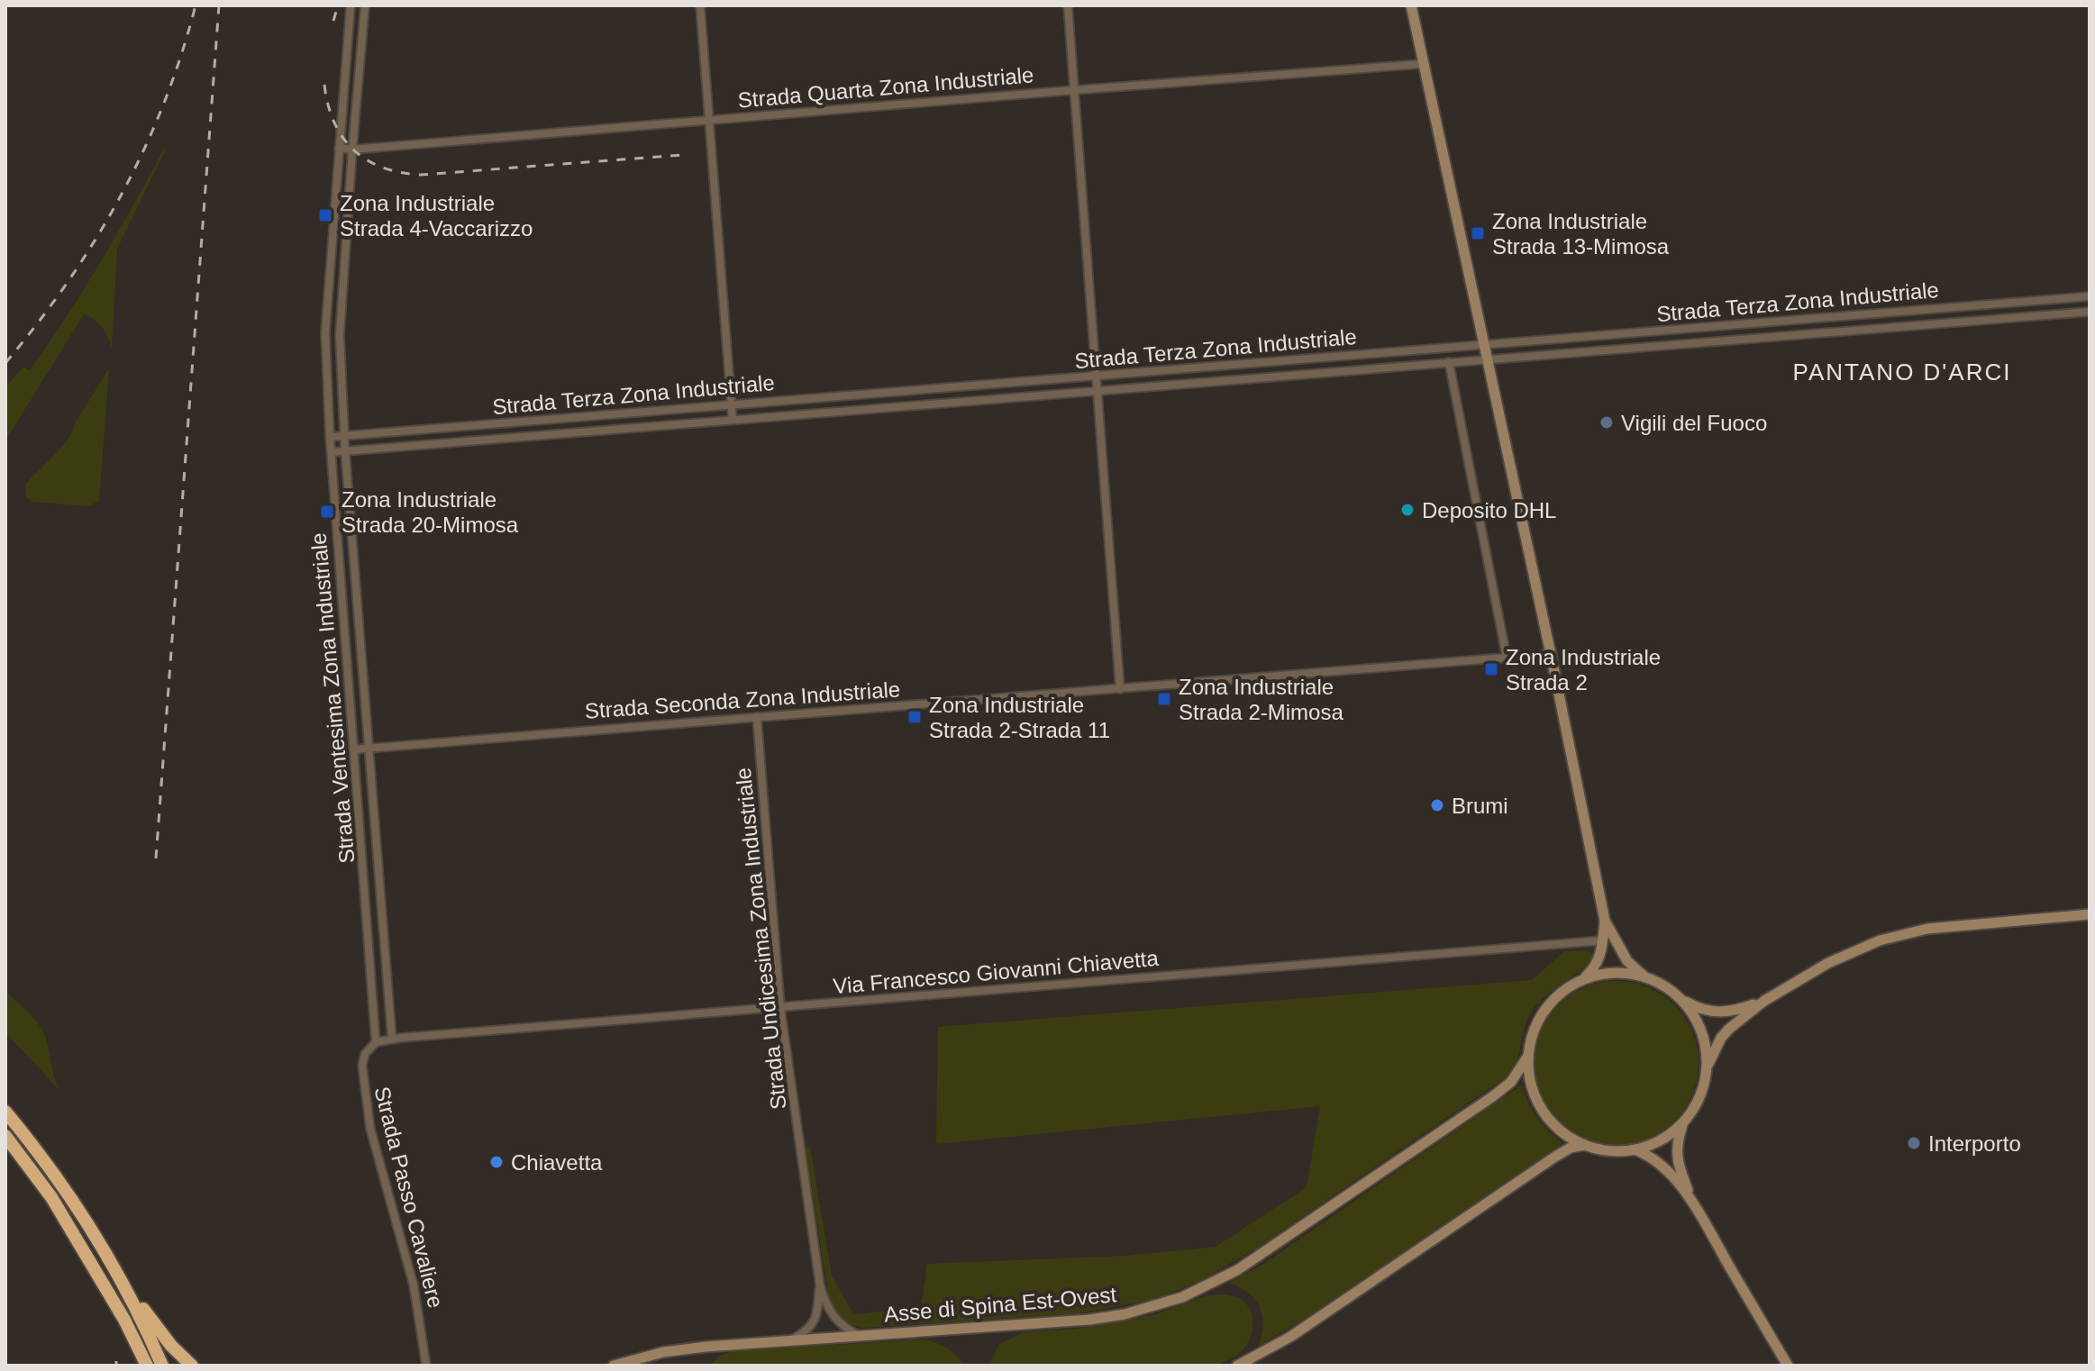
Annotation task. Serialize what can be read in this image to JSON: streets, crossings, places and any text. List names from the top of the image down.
{
  "streets": {
    "main road": ["Asse di Spina Est-Ovest"],
    "street": [
      "Strada Quarta Zona Industriale",
      "Strada Terza Zona Industriale",
      "Strada Ventesima Zona Industriale",
      "Strada Seconda Zona Industriale",
      "Strada Undicesima Zona Industriale",
      "Via Francesco Giovanni Chiavetta",
      "Strada Passo Cavaliere"
    ]
  },
  "crossings": [
    ["Strada Quarta Zona Industriale", "Strada Ventesima Zona Industriale"],
    ["Strada Terza Zona Industriale", "Strada Ventesima Zona Industriale"],
    ["Strada Ventesima Zona Industriale", "Strada Seconda Zona Industriale"],
    ["Strada Ventesima Zona Industriale", "Via Francesco Giovanni Chiavetta"],
    ["Strada Ventesima Zona Industriale", "Strada Passo Cavaliere"],
    ["Strada Seconda Zona Industriale", "Strada Undicesima Zona Industriale"],
    ["Strada Undicesima Zona Industriale", "Via Francesco Giovanni Chiavetta"],
    ["Via Francesco Giovanni Chiavetta", "Strada Passo Cavaliere"]
  ],
  "districts": ["PANTANO D'ARCI"],
  "places": {
    "transit": [
      "Zona Industriale Strada 4-Vaccarizzo",
      "Zona Industriale Strada 13-Mimosa",
      "Zona Industriale Strada 20-Mimosa",
      "Zona Industriale Strada 2",
      "Zona Industriale Strada 2-Mimosa",
      "Zona Industriale Strada 2-Strada 11"
    ],
    "other": [
      "Vigili del Fuoco",
      "Deposito DHL",
      "Brumi",
      "Interporto",
      "Chiavetta"
    ]
  }
}
